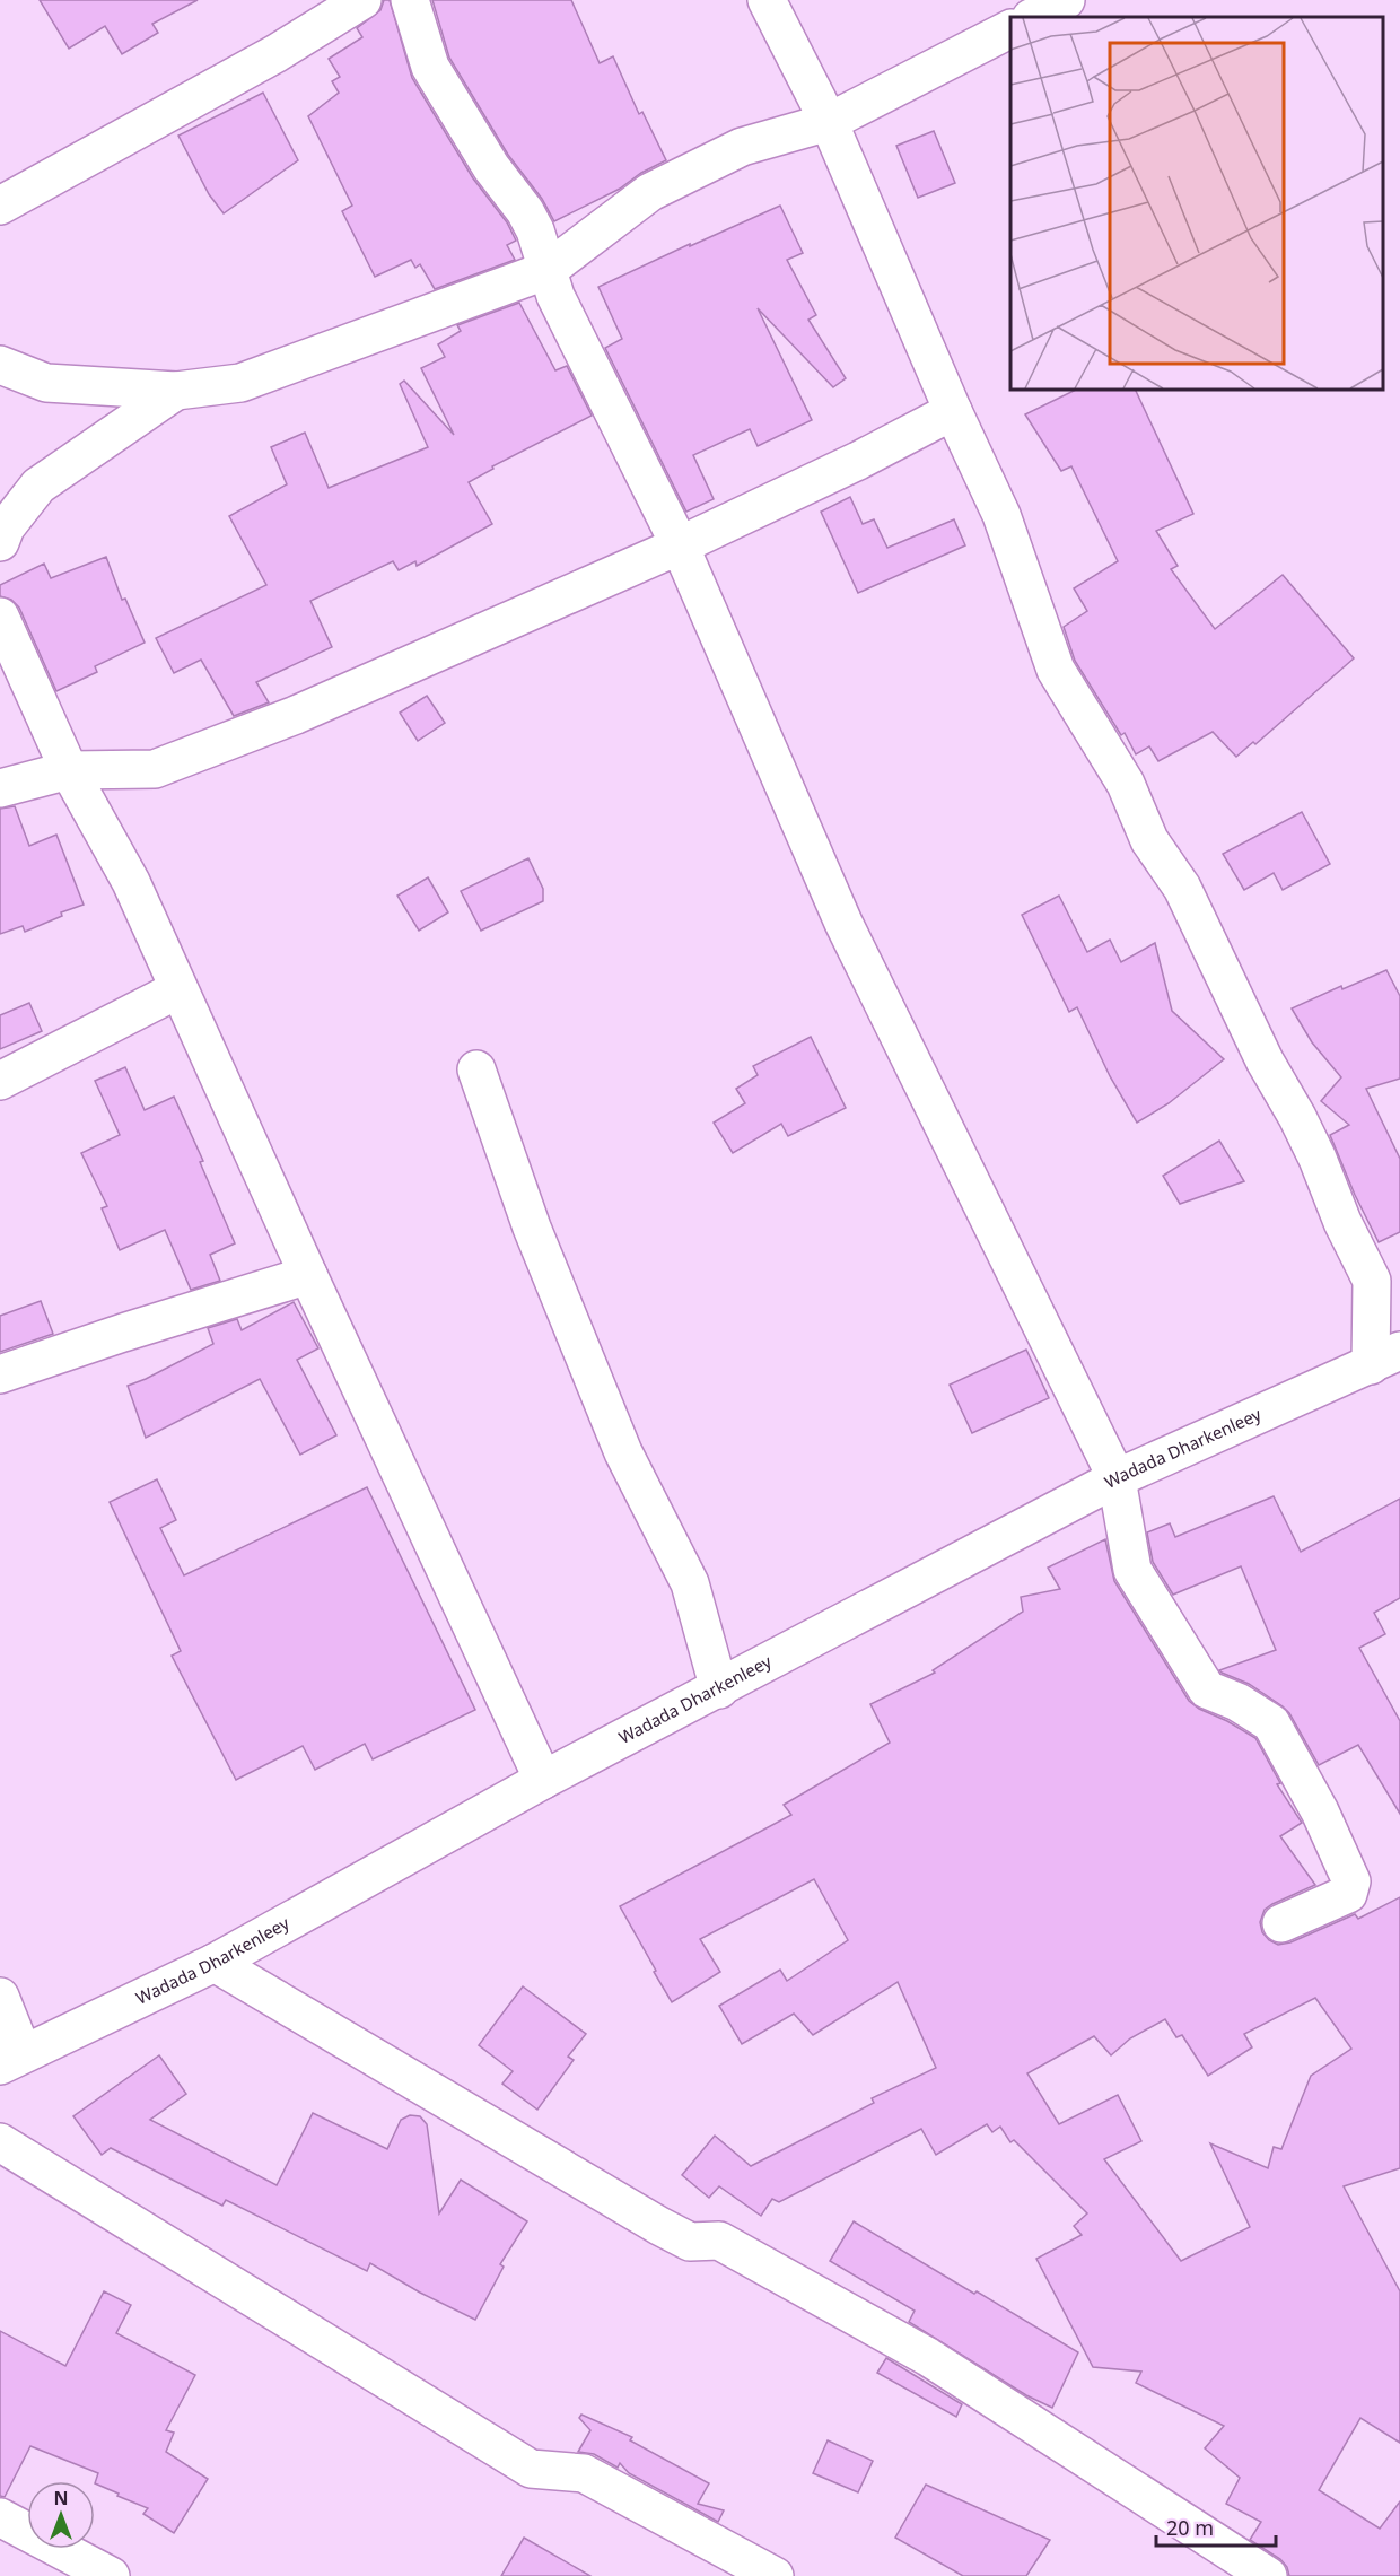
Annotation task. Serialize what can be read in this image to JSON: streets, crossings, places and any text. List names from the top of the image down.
{
  "streets": {
    "street": ["Wadada Dharkenleey"]
  },
  "scale_bar": "20 m",
  "north": "top"
}
